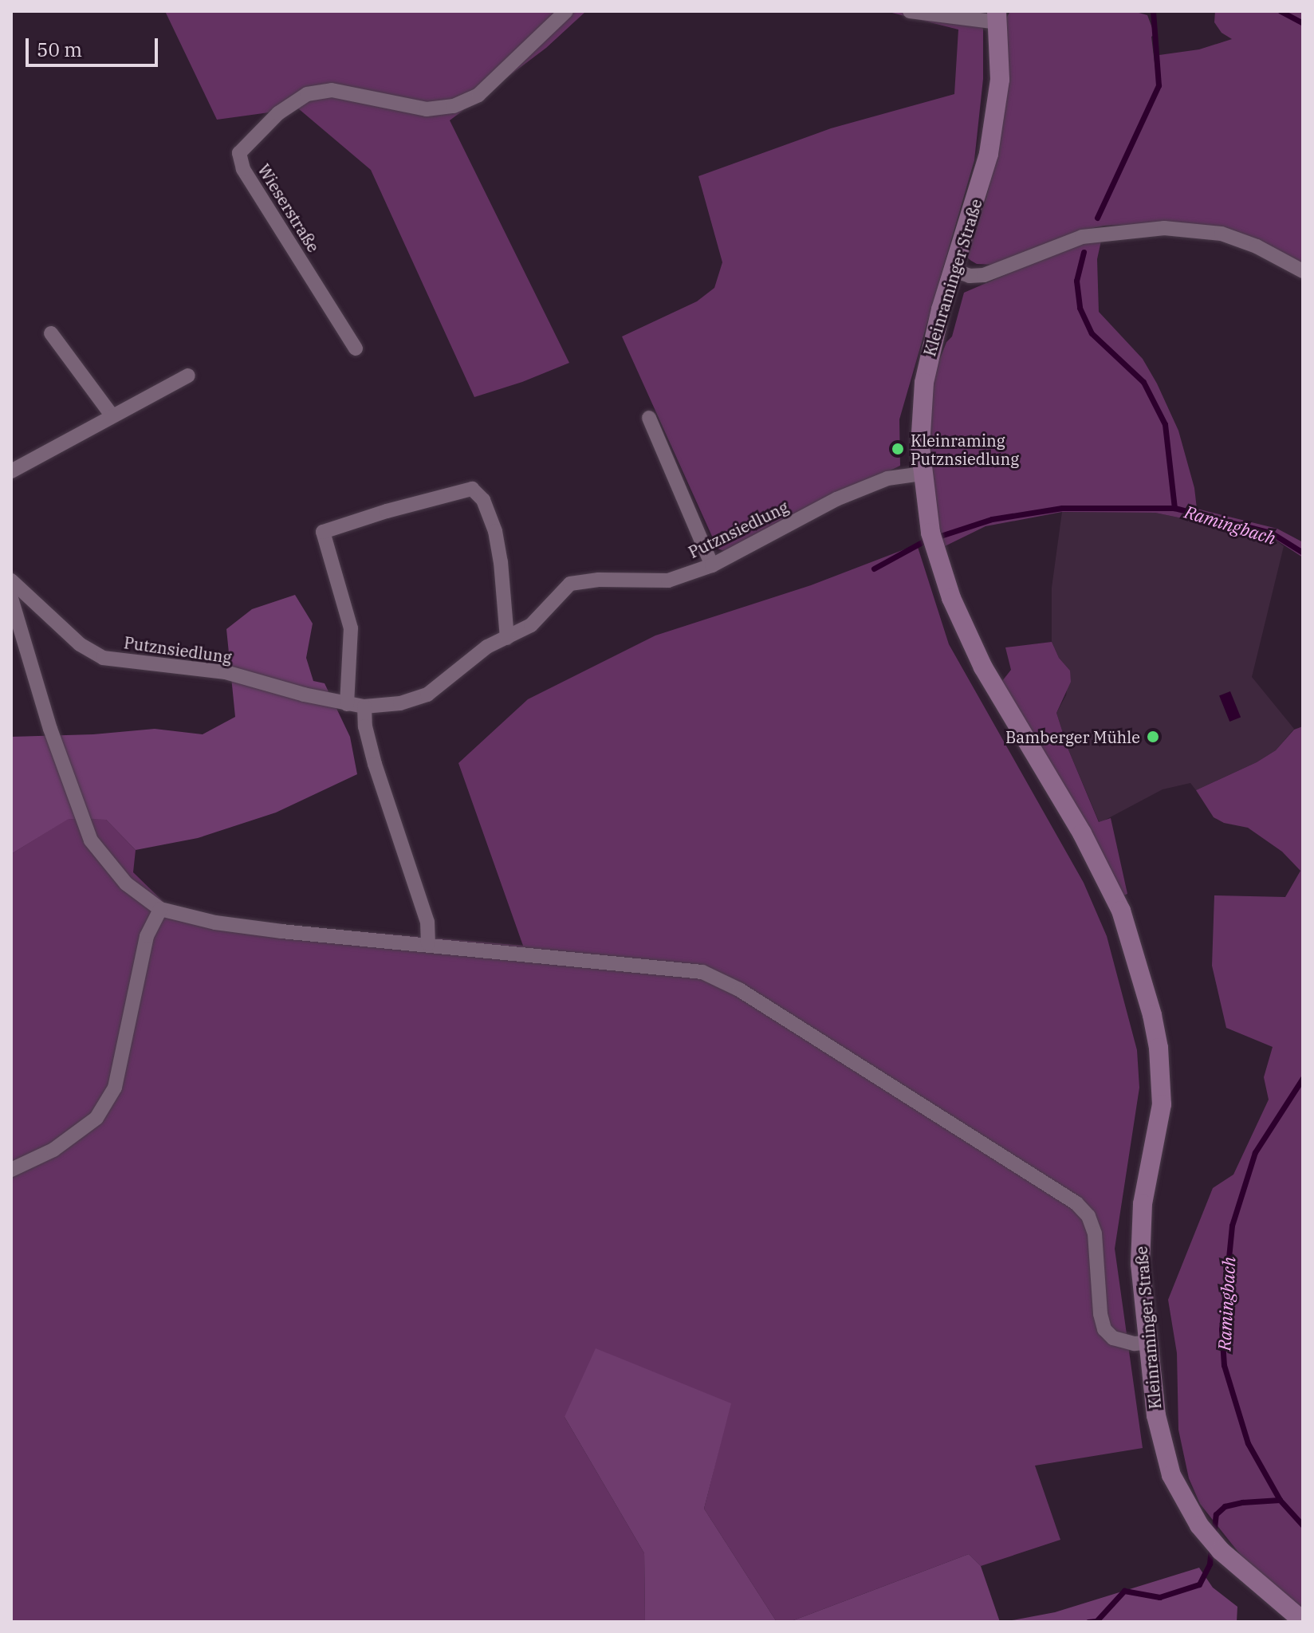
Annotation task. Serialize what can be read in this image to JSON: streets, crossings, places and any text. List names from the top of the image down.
{
  "streets": {
    "main road": ["Kleinraminger Straße"],
    "street": ["Wieserstraße", "Putznsiedlung"]
  },
  "crossings": [
    ["Kleinraminger Straße", "Putznsiedlung"]
  ],
  "water": ["Ramingbach"],
  "places": ["Kleinraming Putznsiedlung", "Bamberger Mühle"],
  "scale_bar": "50 m"
}
